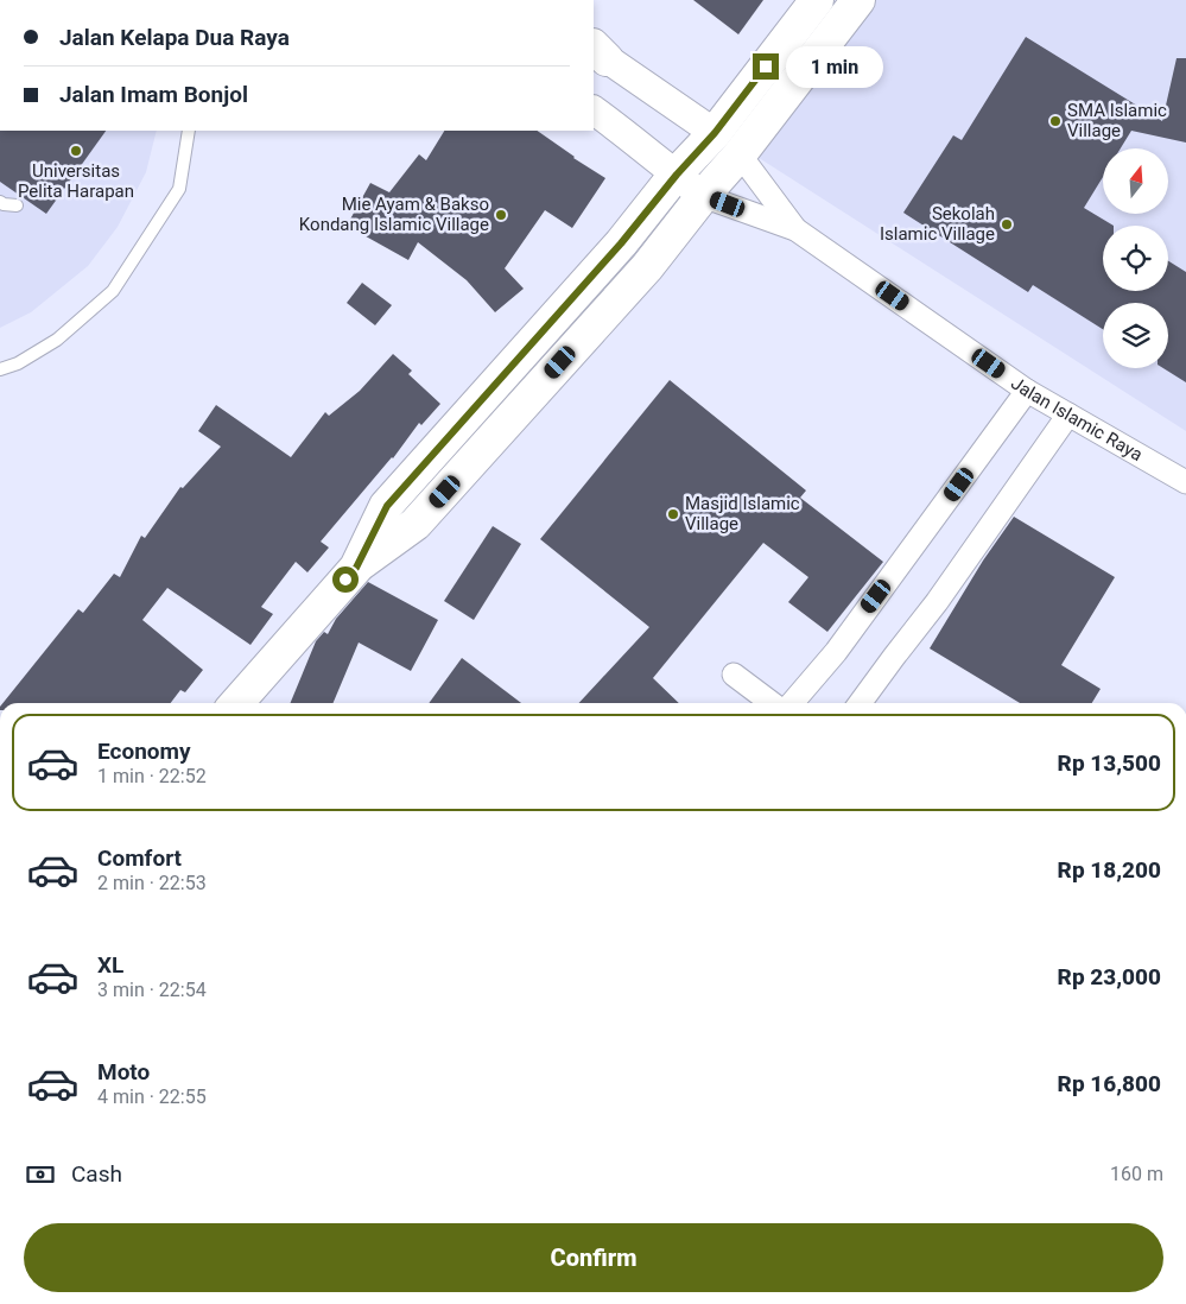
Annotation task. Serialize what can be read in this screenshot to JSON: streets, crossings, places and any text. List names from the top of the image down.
{
  "streets": {
    "street": ["Jalan Islamic Raya"]
  },
  "places": [
    "SMA Islamic Village",
    "Universitas Pelita Harapan",
    "Mie Ayam & Bakso Kondang Islamic Village",
    "Sekolah Islamic Village",
    "Masjid Islamic Village"
  ],
  "north": "top",
  "page": {
    "banner": ["Jalan Kelapa Dua Raya", "Jalan Imam Bonjol"],
    "bubble": "1 min",
    "list": [
      {
        "name": "Economy",
        "note": "1 min · 22:52",
        "value": "Rp 13,500"
      },
      {
        "name": "Comfort",
        "note": "2 min · 22:53",
        "value": "Rp 18,200"
      },
      {
        "name": "XL",
        "note": "3 min · 22:54",
        "value": "Rp 23,000"
      },
      {
        "name": "Moto",
        "note": "4 min · 22:55",
        "value": "Rp 16,800"
      }
    ],
    "pay": ["Cash", "160 m"],
    "buttons": "Confirm"
  }
}
